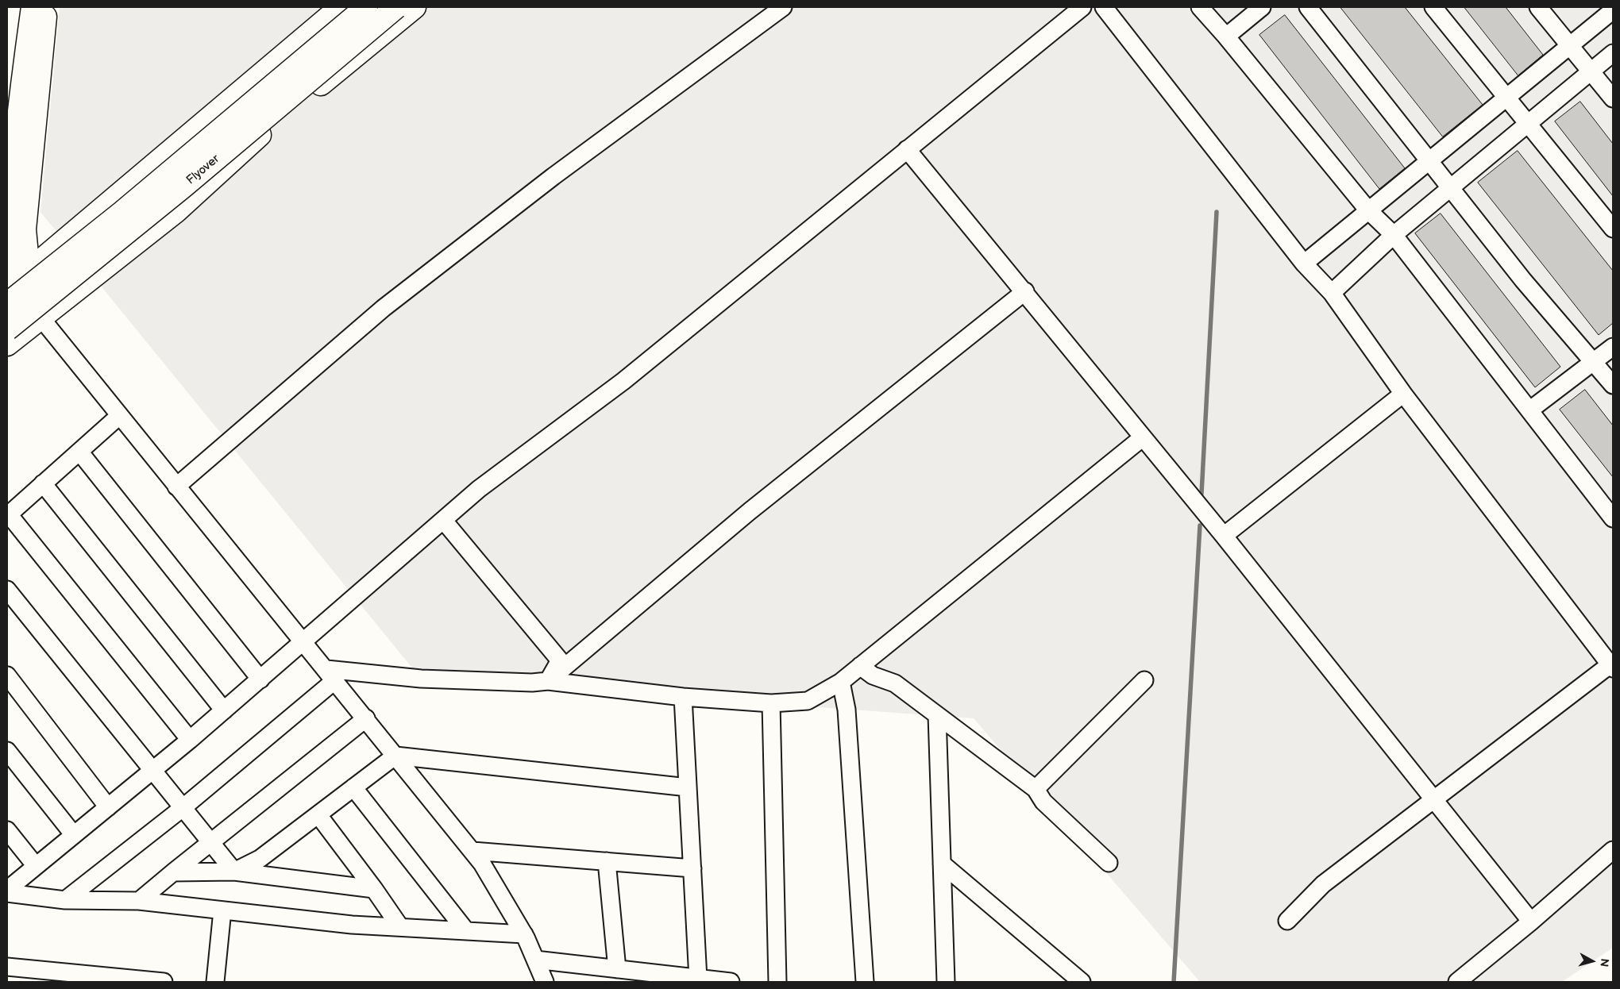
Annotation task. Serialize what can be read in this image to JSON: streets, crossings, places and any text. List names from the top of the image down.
{
  "streets": {
    "main road": ["Flyover"]
  },
  "north": "right"
}
